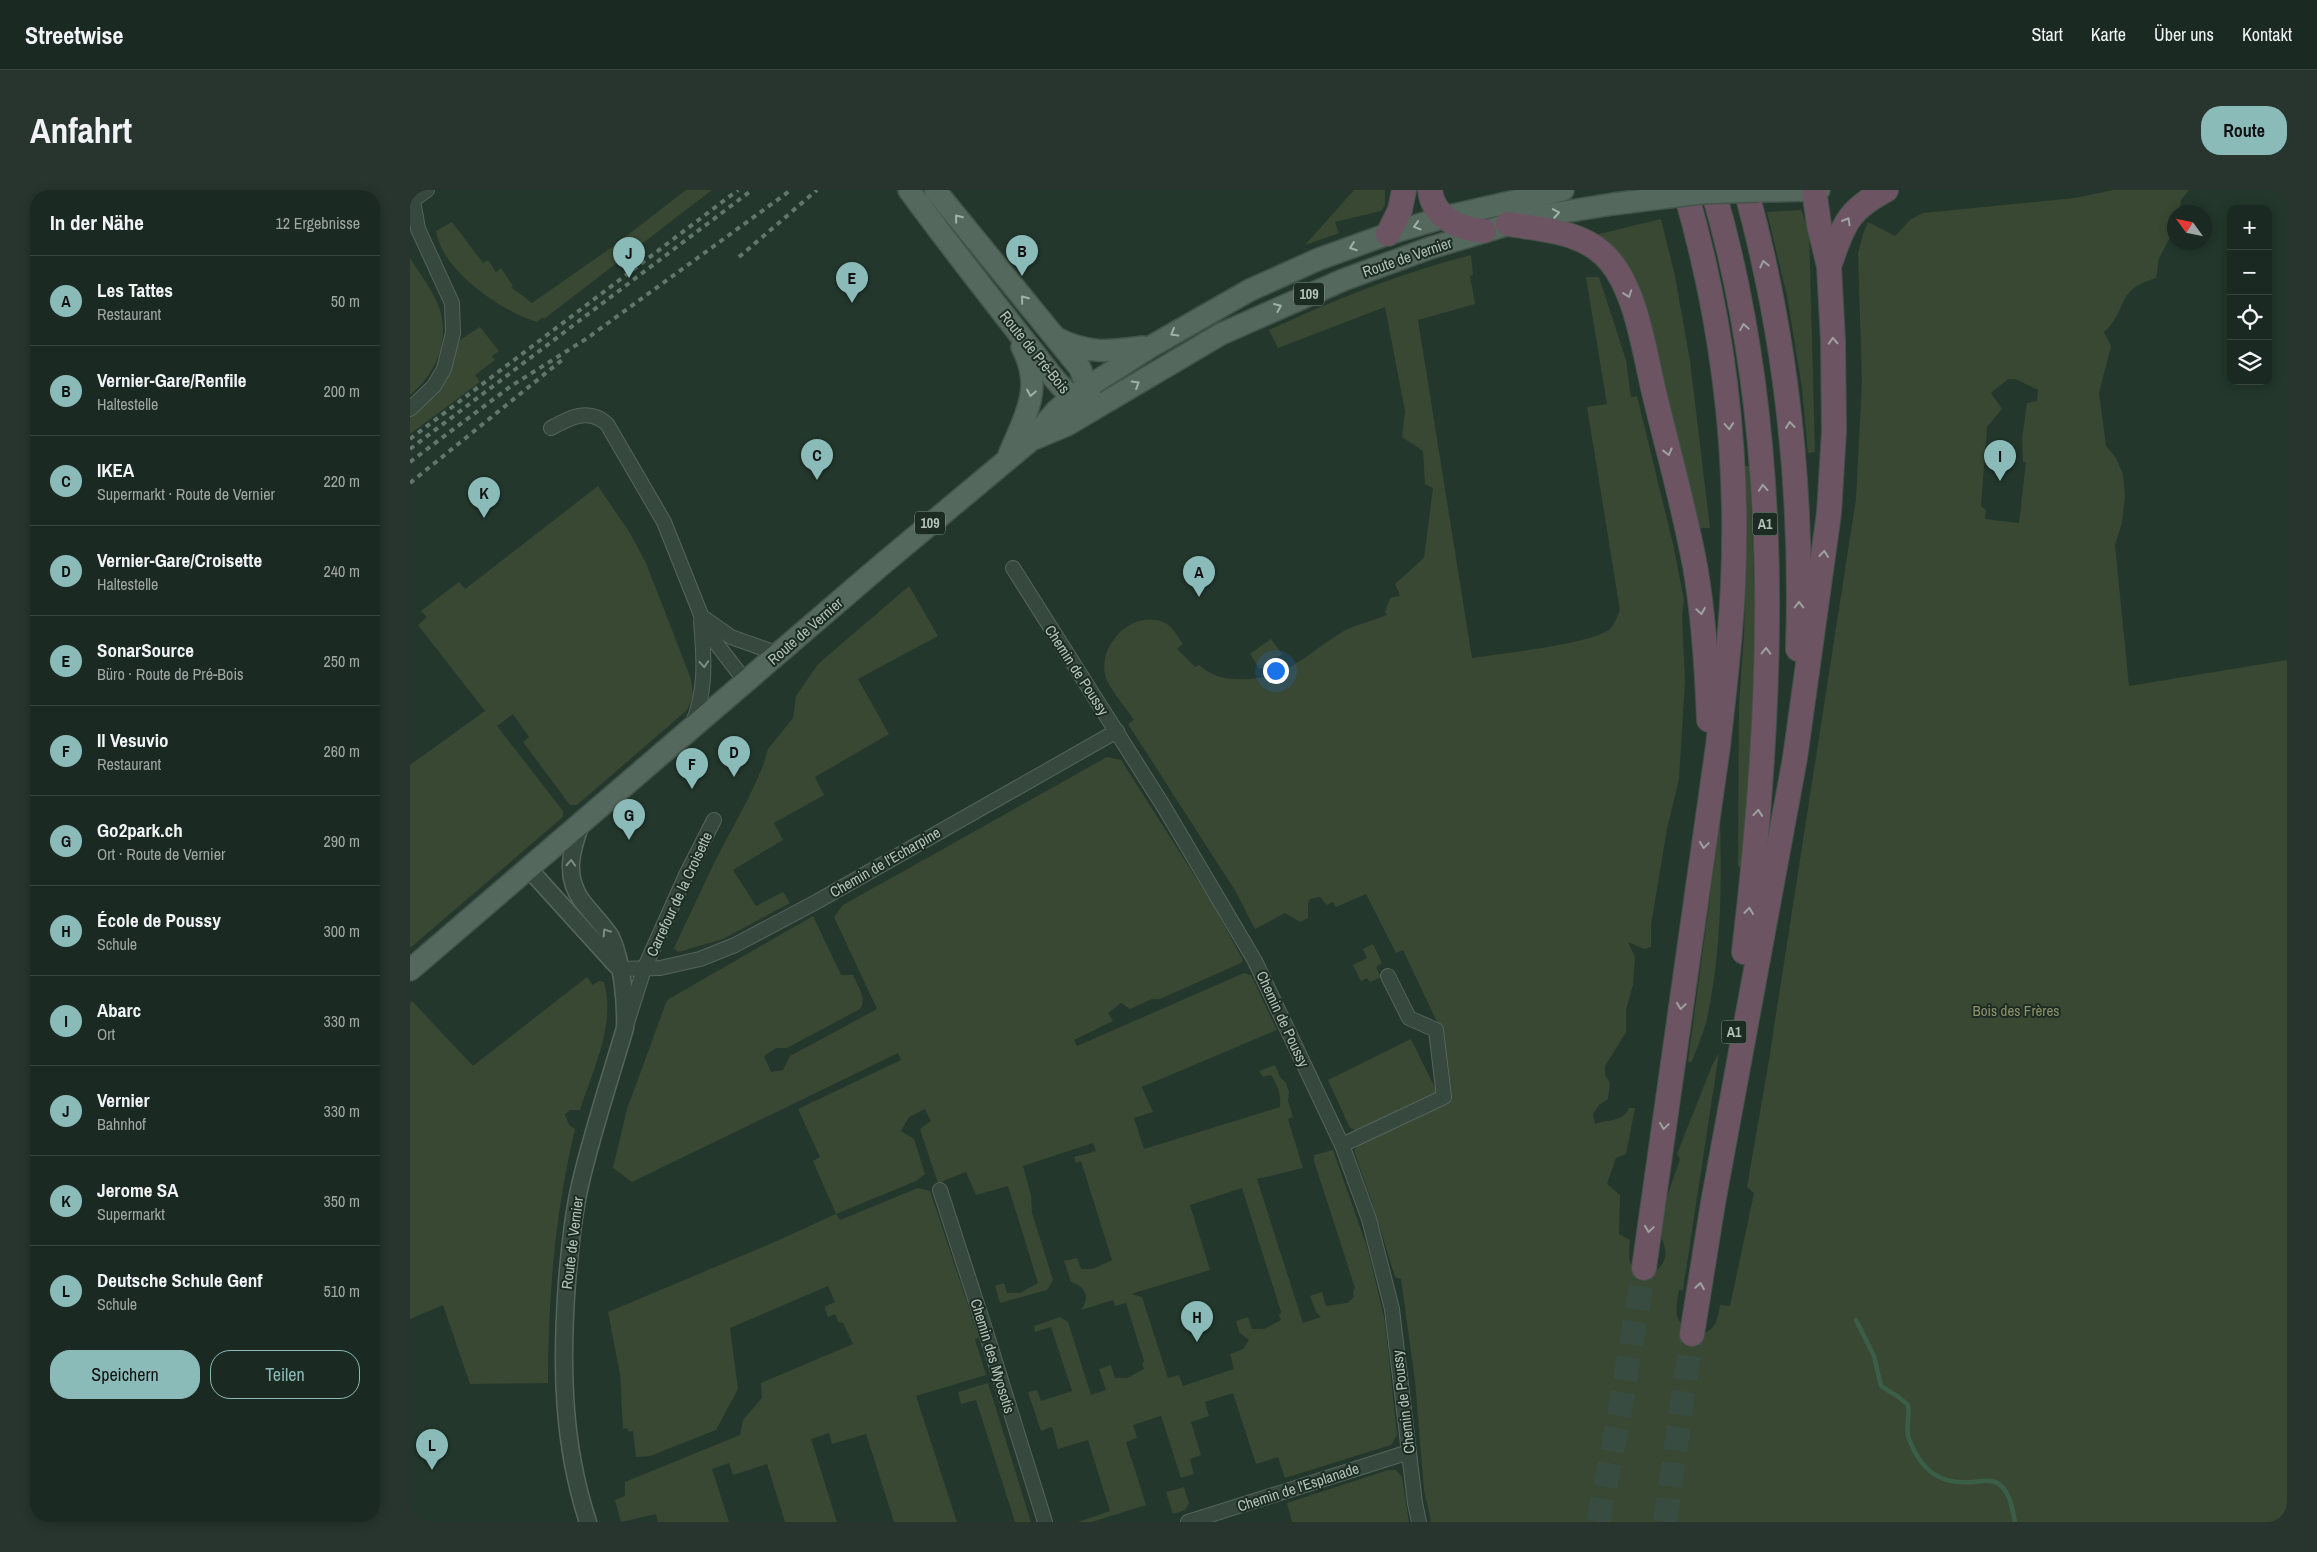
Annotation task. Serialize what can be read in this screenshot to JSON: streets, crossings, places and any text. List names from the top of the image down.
{
  "streets": {
    "highway": ["A1"],
    "main road": ["Route de Vernier", "109", "Route de Pré-Bois"],
    "street": [
      "Chemin de Poussy",
      "Chemin de l'Echarpine",
      "Carrefour de la Croisette",
      "Chemin des Myosotis",
      "Chemin de l'Esplanade"
    ]
  },
  "crossings": [
    ["Route de Vernier", "109"],
    ["Route de Vernier", "Route de Pré-Bois"],
    ["Route de Vernier", "Carrefour de la Croisette"],
    ["Chemin de Poussy", "Chemin de l'Echarpine"],
    ["Chemin de Poussy", "Chemin de l'Esplanade"],
    ["Chemin de l'Echarpine", "Carrefour de la Croisette"]
  ],
  "parks": ["Bois des Frères"],
  "north": "top left",
  "page": {
    "header": "Streetwise",
    "nav": [
      "Start",
      "Karte",
      "Über uns",
      "Kontakt"
    ],
    "buttons": [
      "Route",
      ["Speichern", "Teilen"]
    ],
    "title": "Anfahrt",
    "heading": ["In der Nähe", "12 Ergebnisse"],
    "map_buttons": ["+", "−"],
    "pins": [
      "B",
      "J",
      "E",
      "C",
      "I",
      "K",
      "A",
      "D",
      "F",
      "G",
      "H",
      "L"
    ],
    "list": [
      {
        "mark": "A",
        "name": "Les Tattes",
        "note": "Restaurant",
        "value": "50 m"
      },
      {
        "mark": "B",
        "name": "Vernier-Gare/Renfile",
        "note": "Haltestelle",
        "value": "200 m"
      },
      {
        "mark": "C",
        "name": "IKEA",
        "note": "Supermarkt · Route de Vernier",
        "value": "220 m"
      },
      {
        "mark": "D",
        "name": "Vernier-Gare/Croisette",
        "note": "Haltestelle",
        "value": "240 m"
      },
      {
        "mark": "E",
        "name": "SonarSource",
        "note": "Büro · Route de Pré-Bois",
        "value": "250 m"
      },
      {
        "mark": "F",
        "name": "Il Vesuvio",
        "note": "Restaurant",
        "value": "260 m"
      },
      {
        "mark": "G",
        "name": "Go2park.ch",
        "note": "Ort · Route de Vernier",
        "value": "290 m"
      },
      {
        "mark": "H",
        "name": "École de Poussy",
        "note": "Schule",
        "value": "300 m"
      },
      {
        "mark": "I",
        "name": "Abarc",
        "note": "Ort",
        "value": "330 m"
      },
      {
        "mark": "J",
        "name": "Vernier",
        "note": "Bahnhof",
        "value": "330 m"
      },
      {
        "mark": "K",
        "name": "Jerome SA",
        "note": "Supermarkt",
        "value": "350 m"
      },
      {
        "mark": "L",
        "name": "Deutsche Schule Genf",
        "note": "Schule",
        "value": "510 m"
      }
    ]
  }
}
